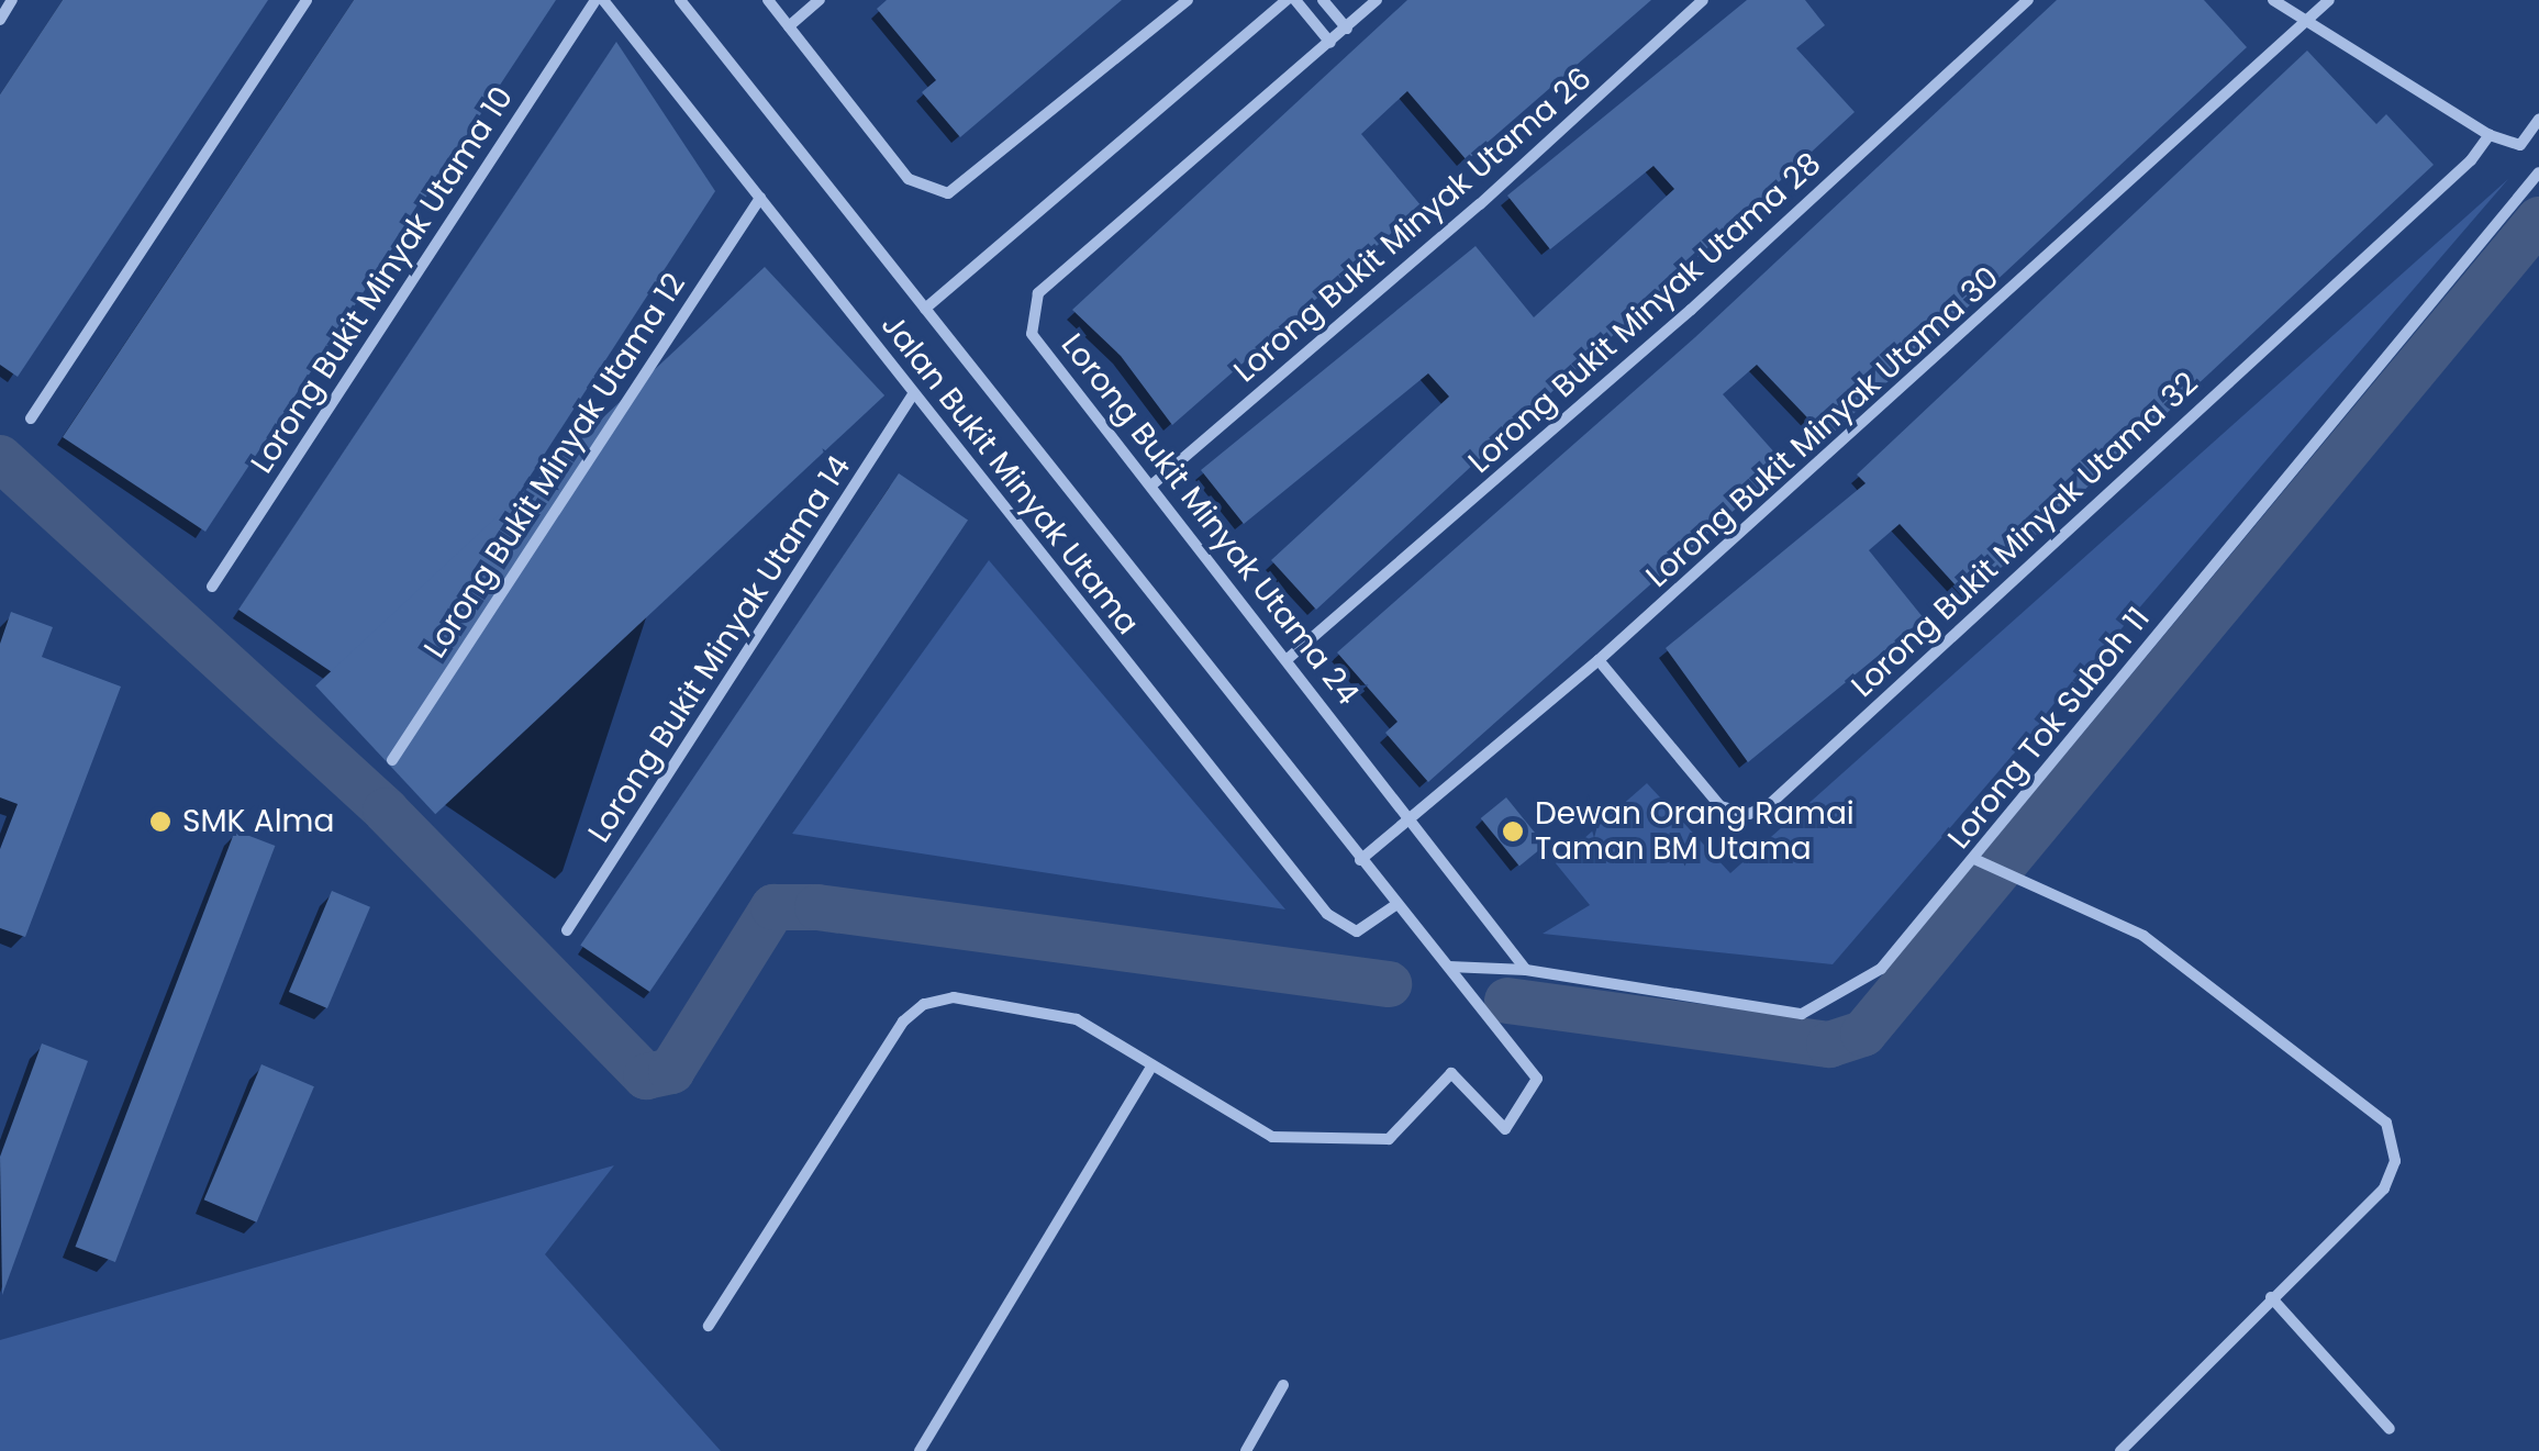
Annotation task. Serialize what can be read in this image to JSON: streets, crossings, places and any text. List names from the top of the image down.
{
  "streets": {
    "street": [
      "Lorong Bukit Minyak Utama 26",
      "Lorong Bukit Minyak Utama 10",
      "Lorong Bukit Minyak Utama 28",
      "Lorong Bukit Minyak Utama 30",
      "Lorong Bukit Minyak Utama 12",
      "Jalan Bukit Minyak Utama",
      "Lorong Bukit Minyak Utama 24",
      "Lorong Bukit Minyak Utama 32",
      "Lorong Bukit Minyak Utama 14",
      "Lorong Tok Suboh 11"
    ]
  },
  "crossings": [
    ["Lorong Bukit Minyak Utama 26", "Lorong Bukit Minyak Utama 24"],
    ["Lorong Bukit Minyak Utama 28", "Lorong Bukit Minyak Utama 24"],
    ["Lorong Bukit Minyak Utama 30", "Jalan Bukit Minyak Utama"],
    ["Lorong Bukit Minyak Utama 30", "Lorong Bukit Minyak Utama 24"],
    ["Lorong Bukit Minyak Utama 30", "Lorong Bukit Minyak Utama 32"],
    ["Lorong Bukit Minyak Utama 12", "Jalan Bukit Minyak Utama"],
    ["Jalan Bukit Minyak Utama", "Lorong Bukit Minyak Utama 14"],
    ["Jalan Bukit Minyak Utama", "Lorong Tok Suboh 11"],
    ["Lorong Bukit Minyak Utama 24", "Lorong Tok Suboh 11"]
  ],
  "places": ["SMK Alma", "Dewan Orang Ramai Taman BM Utama"]
}
